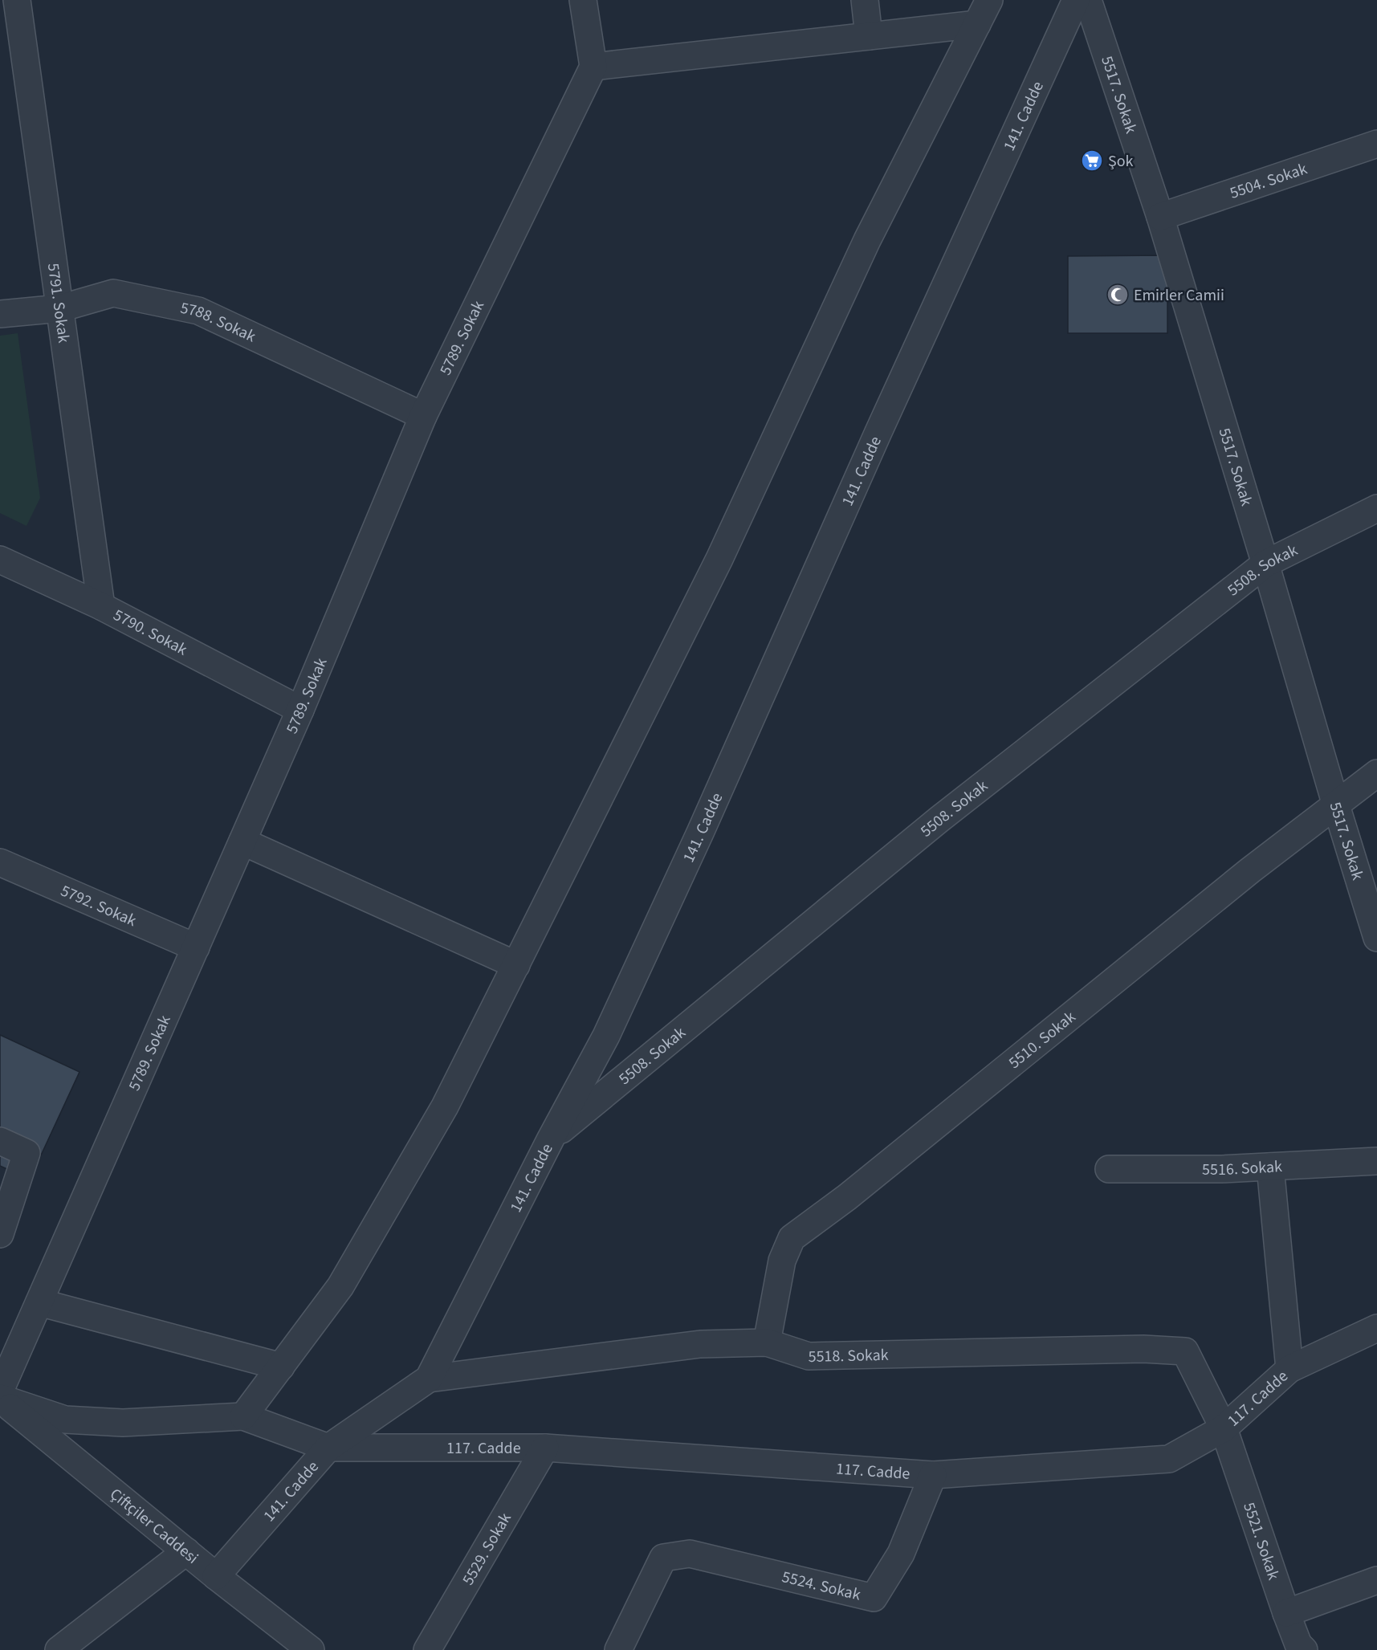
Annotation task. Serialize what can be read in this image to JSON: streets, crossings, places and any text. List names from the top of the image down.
{
  "streets": {
    "street": [
      "5517. Sokak",
      "141. Cadde",
      "5504. Sokak",
      "5791. Sokak",
      "5788. Sokak",
      "5789. Sokak",
      "5508. Sokak",
      "5790. Sokak",
      "5792. Sokak",
      "5510. Sokak",
      "5516. Sokak",
      "5518. Sokak",
      "117. Cadde",
      "Çiftçiler Caddesi",
      "5521. Sokak",
      "5529. Sokak",
      "5524. Sokak"
    ]
  },
  "crossings": [
    ["5517. Sokak", "5504. Sokak"],
    ["5517. Sokak", "5508. Sokak"],
    ["5517. Sokak", "5510. Sokak"],
    ["141. Cadde", "5508. Sokak"],
    ["141. Cadde", "5518. Sokak"],
    ["141. Cadde", "117. Cadde"],
    ["141. Cadde", "Çiftçiler Caddesi"],
    ["5791. Sokak", "5788. Sokak"],
    ["5791. Sokak", "5790. Sokak"],
    ["5788. Sokak", "5789. Sokak"],
    ["5789. Sokak", "5790. Sokak"],
    ["5789. Sokak", "5792. Sokak"],
    ["5510. Sokak", "5518. Sokak"],
    ["5518. Sokak", "117. Cadde"],
    ["5518. Sokak", "5521. Sokak"],
    ["117. Cadde", "5521. Sokak"],
    ["117. Cadde", "5529. Sokak"],
    ["117. Cadde", "5524. Sokak"]
  ],
  "places": {
    "supermarket": ["Şok"],
    "mosque": ["Emirler Camii"]
  }
}
